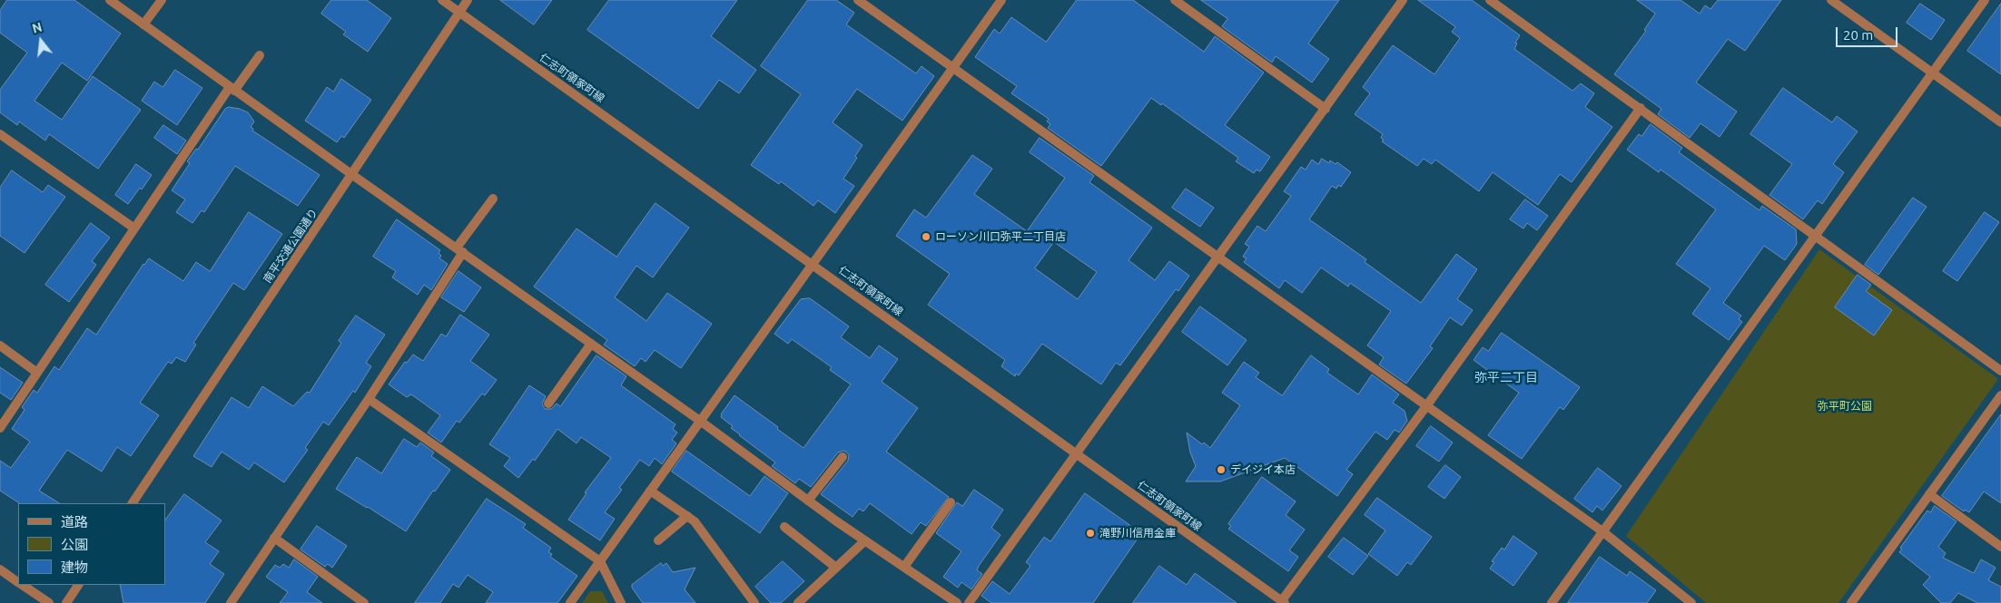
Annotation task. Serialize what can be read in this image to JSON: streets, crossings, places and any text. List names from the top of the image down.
{
  "streets": {
    "street": ["仁志町領家町線", "南平交通公園通り"]
  },
  "crossings": [
    ["仁志町領家町線", "南平交通公園通り"]
  ],
  "districts": ["弥平二丁目"],
  "parks": ["弥平町公園"],
  "places": ["ローソン川口弥平二丁目店", "デイジイ本店", "滝野川信用金庫"],
  "legend": ["道路", "公園", "建物"],
  "scale_bar": "20 m",
  "north": "top"
}
